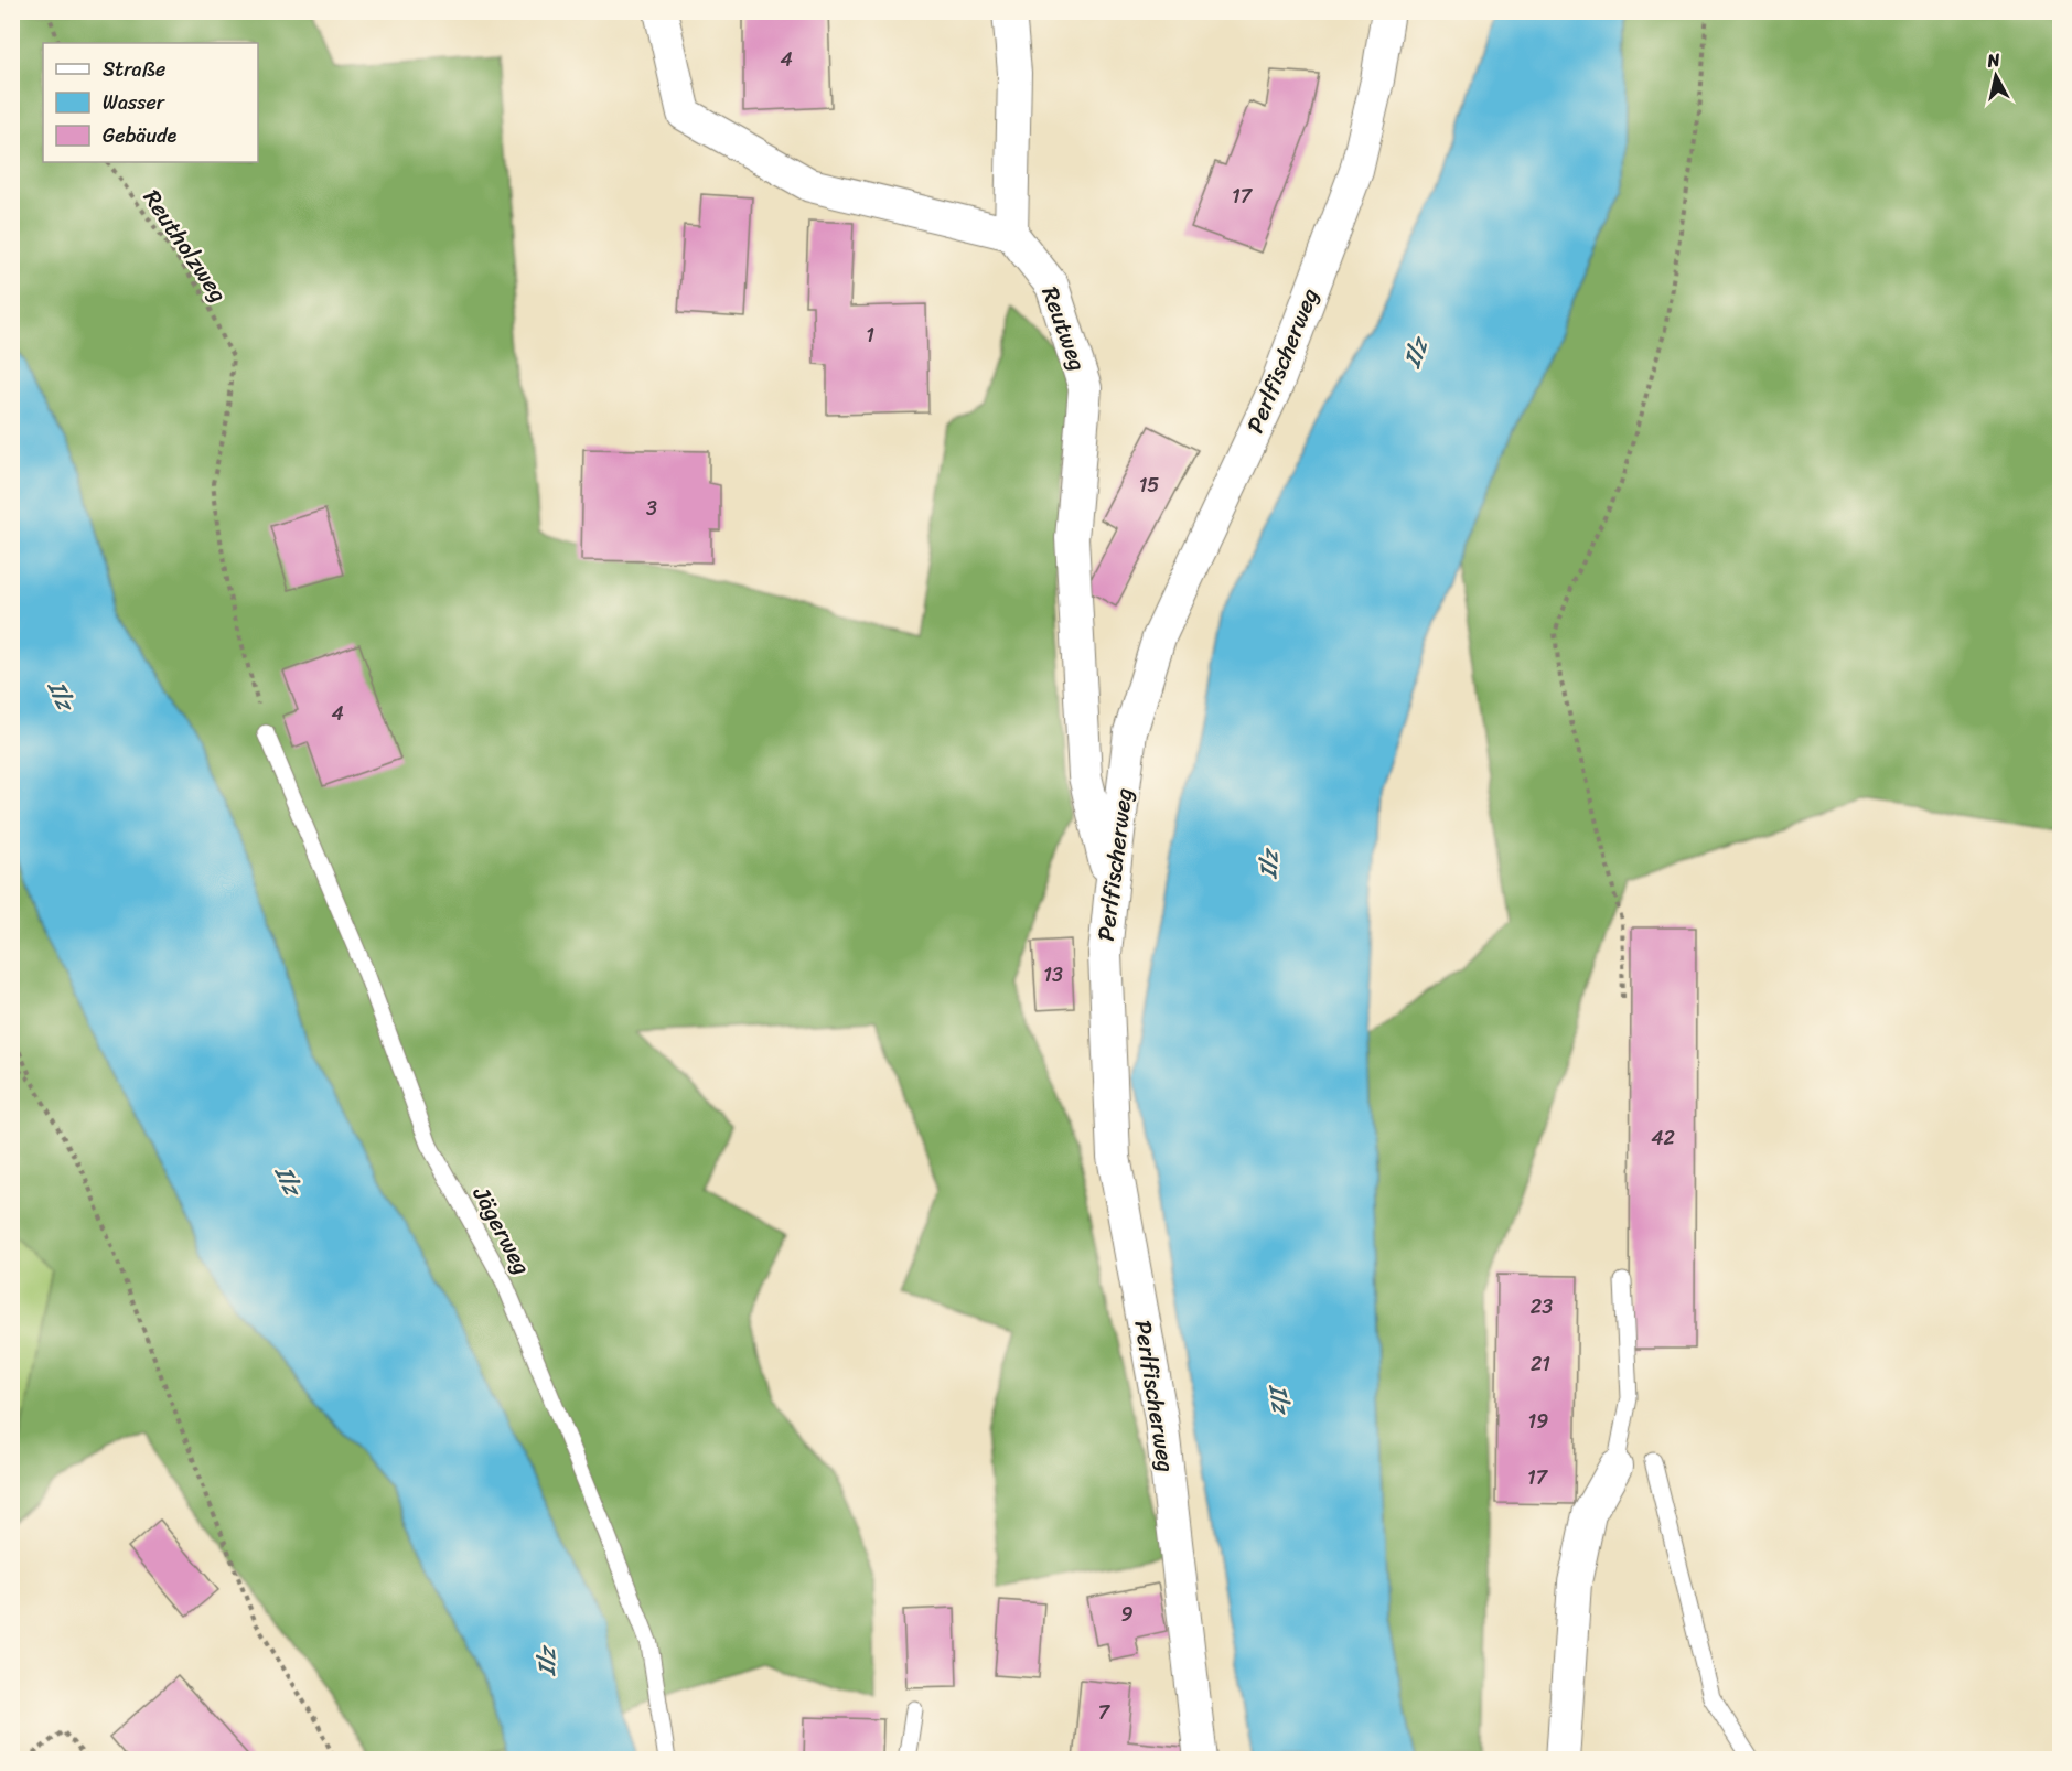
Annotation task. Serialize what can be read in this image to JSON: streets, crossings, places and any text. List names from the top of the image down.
{
  "streets": {
    "street": ["Reutweg", "Perlfischerweg"],
    "lane": ["Jägerweg"],
    "path": ["Reutholzweg"]
  },
  "crossings": [
    ["Reutholzweg", "Jägerweg"],
    ["Reutweg", "Perlfischerweg"]
  ],
  "water": ["Ilz"],
  "house_numbers": [
    "4",
    "17",
    "1",
    "15",
    "3",
    "4",
    "13",
    "42",
    "23",
    "21",
    "19",
    "17",
    "9",
    "7"
  ],
  "legend": ["Straße", "Wasser", "Gebäude"],
  "north": "top"
}
